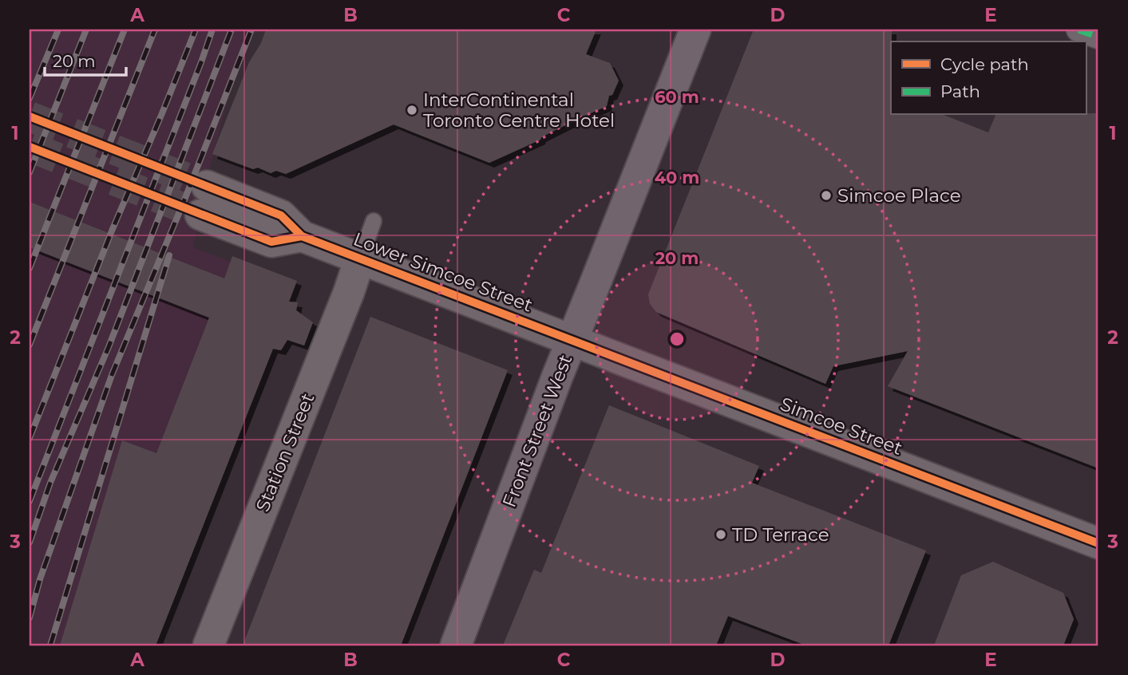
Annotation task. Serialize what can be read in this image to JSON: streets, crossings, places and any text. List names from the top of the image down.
{
  "streets": {
    "main road": ["Front Street West"],
    "street": ["Lower Simcoe Street", "Simcoe Street", "Station Street"]
  },
  "crossings": [
    ["Lower Simcoe Street", "Simcoe Street"],
    ["Lower Simcoe Street", "Front Street West"],
    ["Lower Simcoe Street", "Station Street"],
    ["Simcoe Street", "Front Street West"]
  ],
  "places": ["InterContinental Toronto Centre Hotel", "Simcoe Place", "TD Terrace"],
  "legend": ["Cycle path", "Path"],
  "scale_bar": "20 m",
  "grid": {
    "columns": [
      "A",
      "B",
      "C",
      "D",
      "E"
    ],
    "rows": ["1", "2", "3"]
  },
  "rings": ["60 m", "40 m", "20 m"]
}
